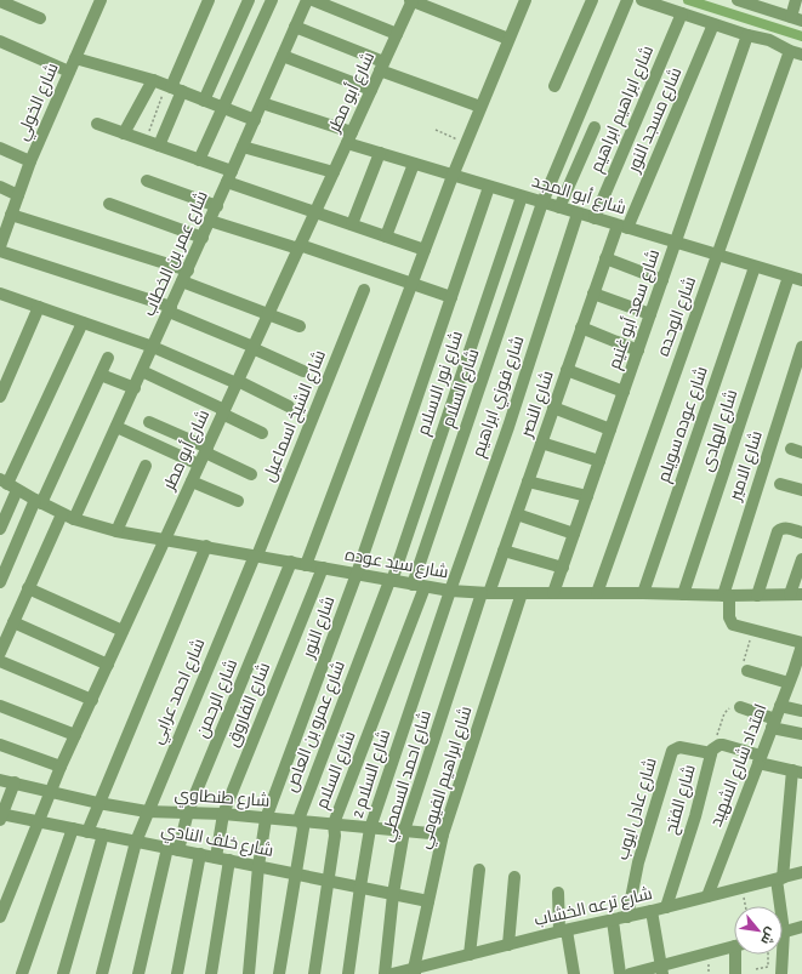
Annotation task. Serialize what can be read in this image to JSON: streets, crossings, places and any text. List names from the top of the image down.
{
  "streets": {
    "street": [
      "شارع أبو مطر",
      "شارع الخولي",
      "شارع ابراهيم ابراهيم",
      "شارع مسجد النور",
      "شارع أبو المجد",
      "شارع عمر بن الخطاب",
      "شارع سعد أبو غنيم",
      "شارع الوحده",
      "شارع نور الاسلام",
      "شارع السلام",
      "شارع فوزي ابراهيم",
      "شارع النصر",
      "شارع الشيخ اسماعيل",
      "شارع عوده سويلم",
      "شارع الهادى",
      "شارع الامير",
      "شارع سيد عوده",
      "شارع النور",
      "شارع احمد عرابي",
      "شارع الرحمن",
      "شارع الفاروق",
      "شارع عمرو بن العاص",
      "امتداد شارع الشهيد",
      "شارع السلام 2",
      "شارع احمد السمطي",
      "شارع ابراهيم الفيومي",
      "شارع طنطاوي",
      "شارع الفتح",
      "شارع عادل ايوب",
      "شارع خلف النادي",
      "شارع ترعه الخشاب"
    ]
  },
  "crossings": [
    ["شارع أبو مطر", "شارع أبو المجد"],
    ["شارع أبو مطر", "شارع سيد عوده"],
    ["شارع أبو مطر", "شارع طنطاوي"],
    ["شارع أبو مطر", "شارع خلف النادي"],
    ["شارع ابراهيم ابراهيم", "شارع أبو المجد"],
    ["شارع مسجد النور", "شارع أبو المجد"],
    ["شارع مسجد النور", "شارع النصر"],
    ["شارع أبو المجد", "شارع عمر بن الخطاب"],
    ["شارع أبو المجد", "شارع سعد أبو غنيم"],
    ["شارع أبو المجد", "شارع الوحده"],
    ["شارع أبو المجد", "شارع نور الاسلام"],
    ["شارع أبو المجد", "شارع السلام"],
    ["شارع أبو المجد", "شارع فوزي ابراهيم"],
    ["شارع أبو المجد", "شارع النصر"],
    ["شارع أبو المجد", "شارع عوده سويلم"],
    ["شارع أبو المجد", "شارع الهادى"],
    ["شارع أبو المجد", "شارع النور"],
    ["شارع عمر بن الخطاب", "شارع سيد عوده"],
    ["شارع سعد أبو غنيم", "شارع سيد عوده"],
    ["شارع الوحده", "شارع سيد عوده"],
    ["شارع نور الاسلام", "شارع سيد عوده"],
    ["شارع نور الاسلام", "شارع عمرو بن العاص"],
    ["شارع السلام", "شارع سيد عوده"],
    ["شارع السلام", "شارع طنطاوي"],
    ["شارع السلام", "شارع خلف النادي"],
    ["شارع فوزي ابراهيم", "شارع سيد عوده"],
    ["شارع فوزي ابراهيم", "شارع السلام 2"],
    ["شارع النصر", "شارع سيد عوده"],
    ["شارع النصر", "شارع احمد السمطي"],
    ["شارع الشيخ اسماعيل", "شارع سيد عوده"],
    ["شارع الشيخ اسماعيل", "شارع احمد عرابي"],
    ["شارع عوده سويلم", "شارع سيد عوده"],
    ["شارع الهادى", "شارع سيد عوده"],
    ["شارع الامير", "شارع سيد عوده"],
    ["شارع سيد عوده", "شارع النور"],
    ["شارع سيد عوده", "شارع احمد عرابي"],
    ["شارع سيد عوده", "شارع الرحمن"],
    ["شارع سيد عوده", "شارع الفاروق"],
    ["شارع سيد عوده", "شارع عمرو بن العاص"],
    ["شارع سيد عوده", "شارع السلام 2"],
    ["شارع سيد عوده", "شارع احمد السمطي"],
    ["شارع سيد عوده", "شارع ابراهيم الفيومي"],
    ["شارع النور", "شارع طنطاوي"],
    ["شارع النور", "شارع خلف النادي"],
    ["شارع احمد عرابي", "شارع طنطاوي"],
    ["شارع احمد عرابي", "شارع خلف النادي"],
    ["شارع الرحمن", "شارع طنطاوي"],
    ["شارع الرحمن", "شارع خلف النادي"],
    ["شارع الفاروق", "شارع طنطاوي"],
    ["شارع الفاروق", "شارع خلف النادي"],
    ["شارع عمرو بن العاص", "شارع طنطاوي"],
    ["شارع عمرو بن العاص", "شارع خلف النادي"],
    ["امتداد شارع الشهيد", "شارع ترعه الخشاب"],
    ["شارع السلام 2", "شارع طنطاوي"],
    ["شارع السلام 2", "شارع خلف النادي"],
    ["شارع احمد السمطي", "شارع طنطاوي"],
    ["شارع احمد السمطي", "شارع خلف النادي"],
    ["شارع ابراهيم الفيومي", "شارع طنطاوي"],
    ["شارع ابراهيم الفيومي", "شارع خلف النادي"],
    ["شارع ابراهيم الفيومي", "شارع ترعه الخشاب"],
    ["شارع الفتح", "شارع عادل ايوب"],
    ["شارع الفتح", "شارع ترعه الخشاب"],
    ["شارع عادل ايوب", "شارع ترعه الخشاب"]
  ],
  "north": "bottom right"
}
